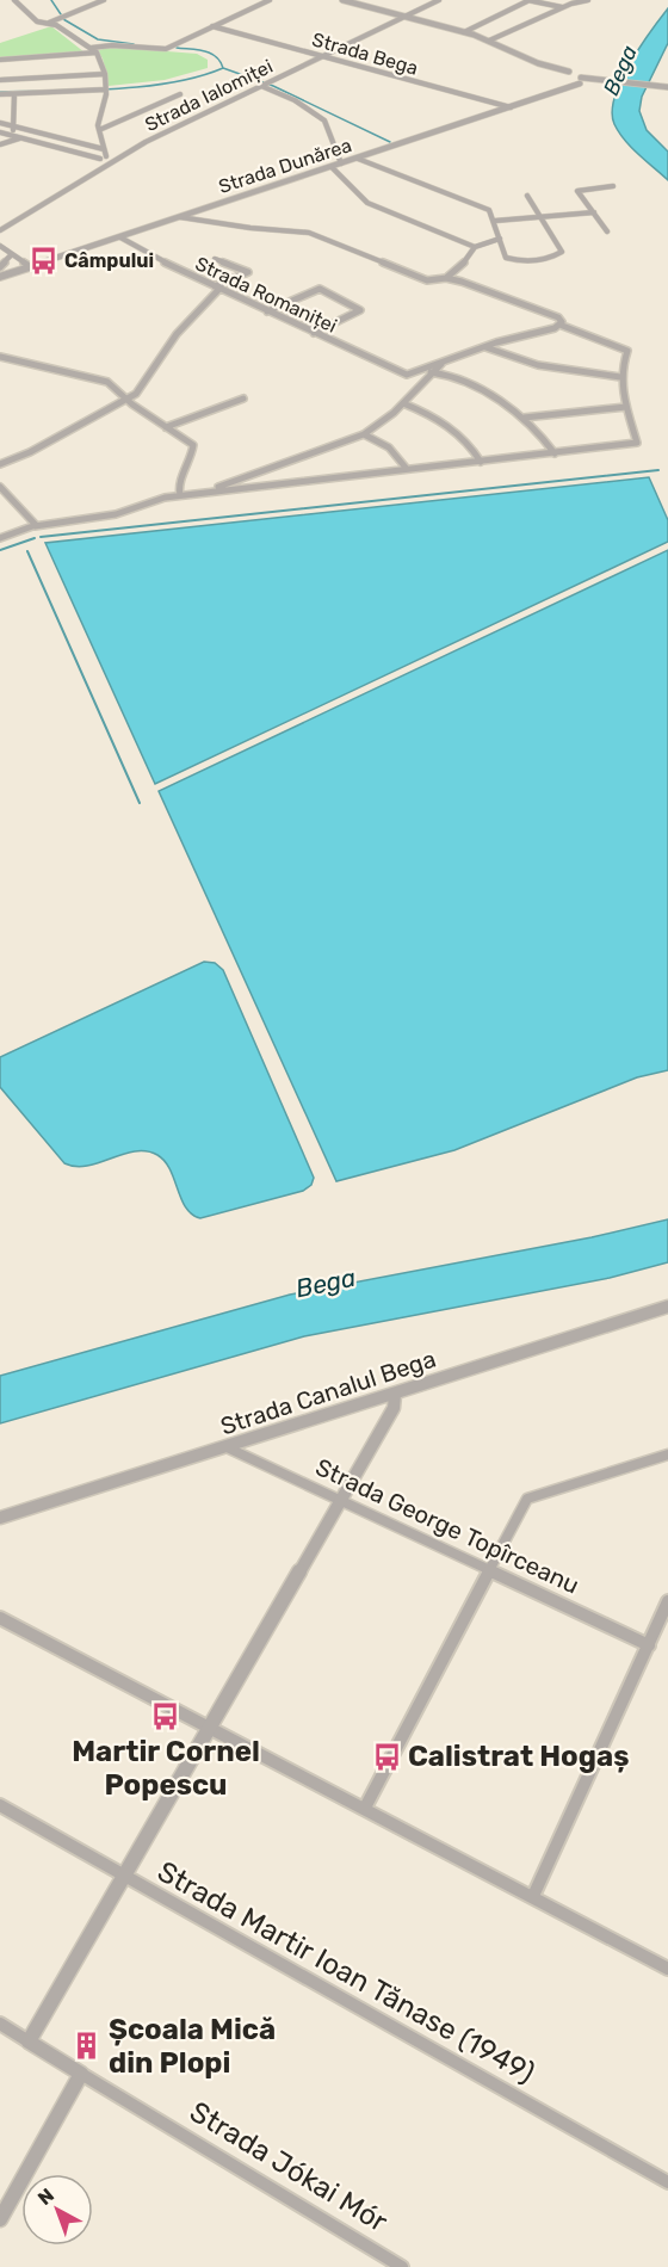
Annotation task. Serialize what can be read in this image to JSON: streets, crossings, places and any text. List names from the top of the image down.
{
  "streets": {
    "street": [
      "Strada Bega",
      "Strada Ialomiței",
      "Strada Dunărea",
      "Strada Romaniței",
      "Strada Canalul Bega",
      "Strada George Topîrceanu",
      "Strada Martir Ioan Tănase (1949)",
      "Strada Jókai Mór"
    ]
  },
  "crossings": [
    ["Strada Bega", "Strada Ialomiței"],
    ["Strada Bega", "Strada Dunărea"],
    ["Strada Dunărea", "Strada Romaniței"],
    ["Strada Canalul Bega", "Strada George Topîrceanu"]
  ],
  "water": ["Bega"],
  "places": {
    "bus stop": ["Câmpului", "Martir Cornel Popescu", "Calistrat Hogaș"],
    "building": ["Școala Mică din Plopi"]
  },
  "north": "top left"
}
